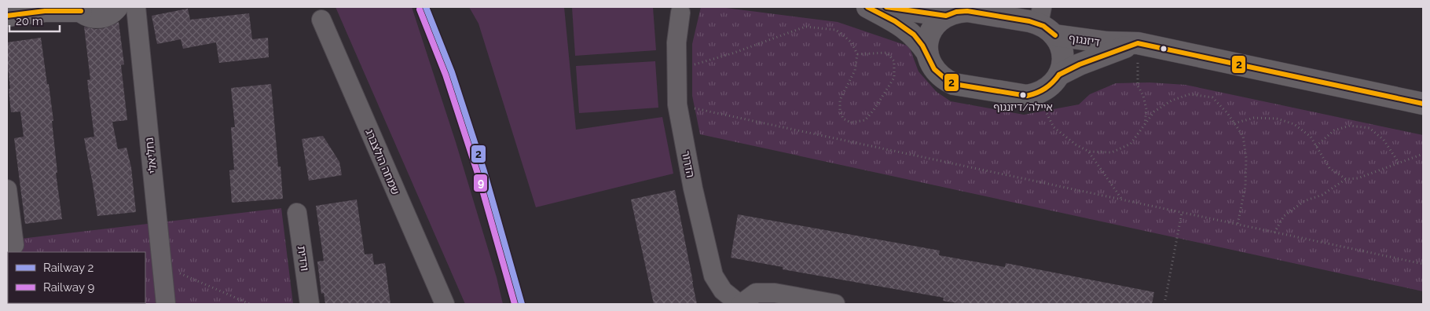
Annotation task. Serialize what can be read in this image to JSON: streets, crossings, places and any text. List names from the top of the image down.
{
  "streets": {
    "street": [
      "דיזנגוף",
      "נחליאלי",
      "שמחה הולצברג",
      "הדרור",
      "ורדית"
    ]
  },
  "places": ["איילה/דיזנגוף"],
  "lines": ["rail line 2", "transit line 2", "rail line 9"],
  "legend": ["Railway 2", "Railway 9"],
  "scale_bar": "20 m"
}
